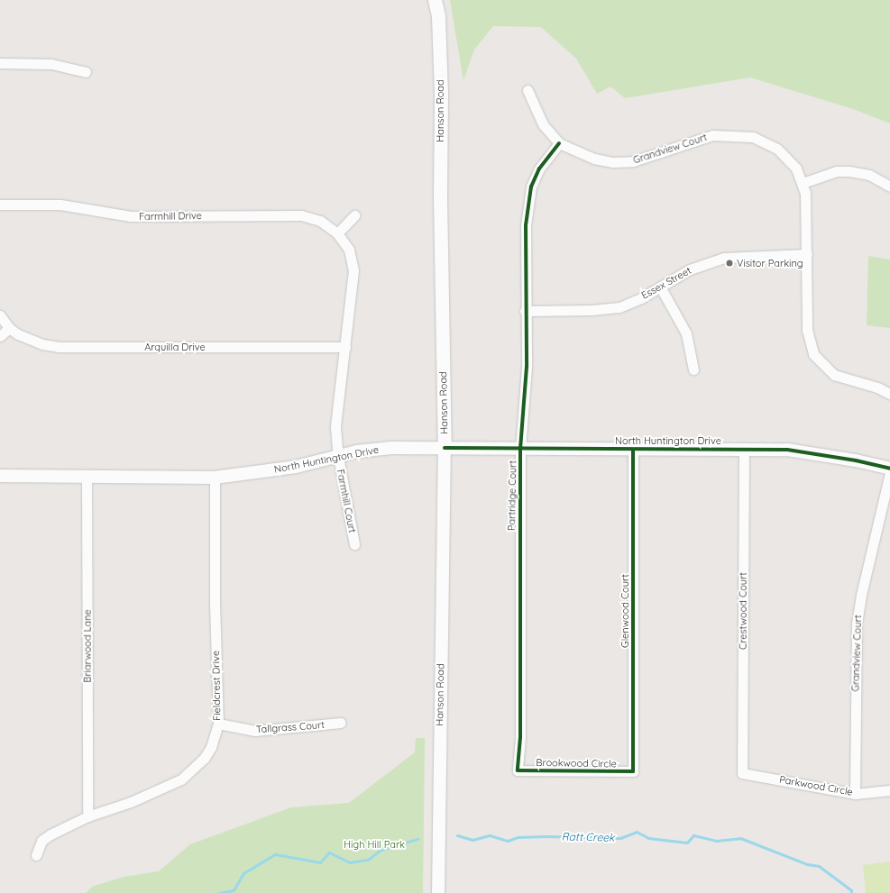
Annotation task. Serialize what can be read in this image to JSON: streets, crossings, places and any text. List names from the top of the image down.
{
  "streets": {
    "main road": ["Hanson Road"],
    "street": [
      "Grandview Court",
      "Farmhill Drive",
      "Essex Street",
      "Arquilla Drive",
      "North Huntington Drive",
      "Partridge Court",
      "Farmhill Court",
      "Glenwood Court",
      "Crestwood Court",
      "Briarwood Lane",
      "Fieldcrest Drive",
      "Tallgrass Court",
      "Brookwood Circle",
      "Parkwood Circle"
    ]
  },
  "crossings": [
    ["Hanson Road", "North Huntington Drive"],
    ["Grandview Court", "Essex Street"],
    ["Grandview Court", "Partridge Court"],
    ["Grandview Court", "Parkwood Circle"],
    ["Farmhill Drive", "Arquilla Drive"],
    ["Farmhill Drive", "North Huntington Drive"],
    ["Farmhill Drive", "Farmhill Court"],
    ["Essex Street", "Partridge Court"],
    ["North Huntington Drive", "Partridge Court"],
    ["North Huntington Drive", "Farmhill Court"],
    ["North Huntington Drive", "Glenwood Court"],
    ["North Huntington Drive", "Crestwood Court"],
    ["North Huntington Drive", "Briarwood Lane"],
    ["North Huntington Drive", "Fieldcrest Drive"],
    ["Partridge Court", "Brookwood Circle"],
    ["Glenwood Court", "Brookwood Circle"],
    ["Crestwood Court", "Parkwood Circle"],
    ["Briarwood Lane", "Fieldcrest Drive"],
    ["Fieldcrest Drive", "Tallgrass Court"]
  ],
  "water": ["Ratt Creek"],
  "parks": ["High Hill Park"],
  "places": ["Visitor Parking"]
}
